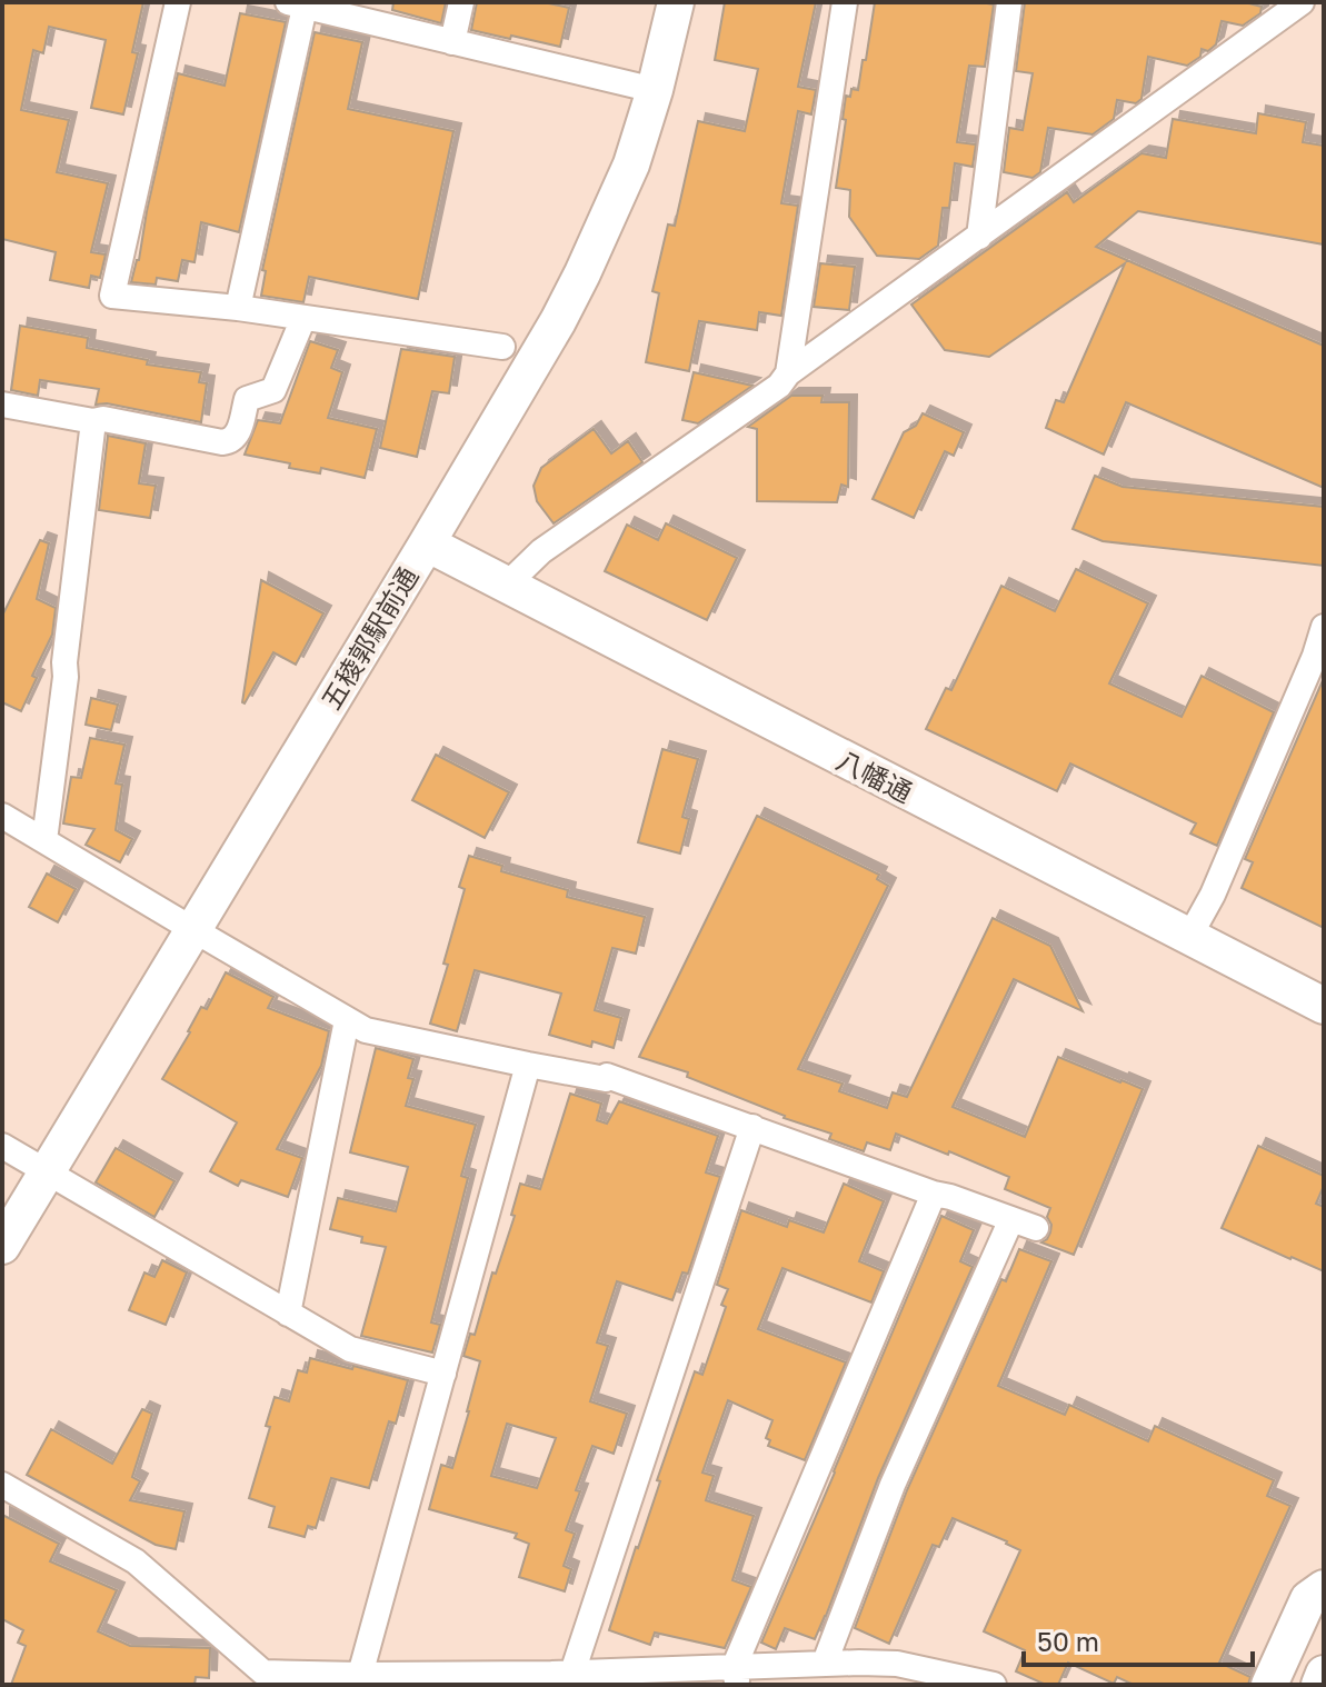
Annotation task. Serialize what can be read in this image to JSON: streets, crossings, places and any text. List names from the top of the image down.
{
  "streets": {
    "street": ["五稜郭駅前通", "八幡通"]
  },
  "crossings": [
    ["五稜郭駅前通", "八幡通"]
  ],
  "scale_bar": "50 m"
}
